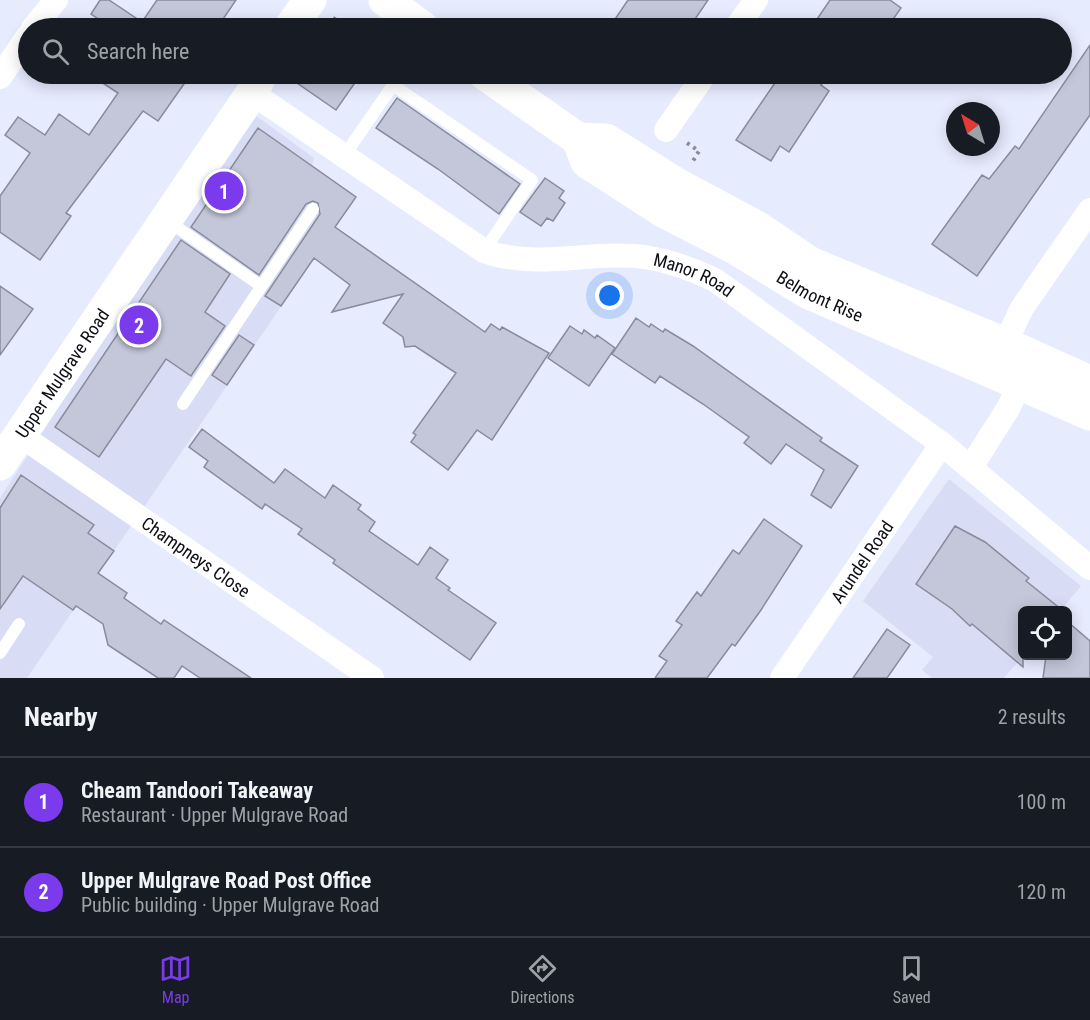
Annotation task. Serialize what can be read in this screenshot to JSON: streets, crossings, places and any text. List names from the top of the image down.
{
  "streets": {
    "main road": ["Belmont Rise", "Upper Mulgrave Road"],
    "street": ["Manor Road", "Champneys Close", "Arundel Road"]
  },
  "crossings": [
    ["Manor Road", "Arundel Road"],
    ["Upper Mulgrave Road", "Champneys Close"]
  ],
  "north": "top left",
  "page": {
    "search": "Search here",
    "pins": ["1", "2"],
    "heading": ["Nearby", "2 results"],
    "list": [
      {
        "mark": "1",
        "name": "Cheam Tandoori Takeaway",
        "note": "Restaurant · Upper Mulgrave Road",
        "value": "100 m"
      },
      {
        "mark": "2",
        "name": "Upper Mulgrave Road Post Office",
        "note": "Public building · Upper Mulgrave Road",
        "value": "120 m"
      }
    ],
    "nav": ["Map", "Directions", "Saved"]
  }
}
